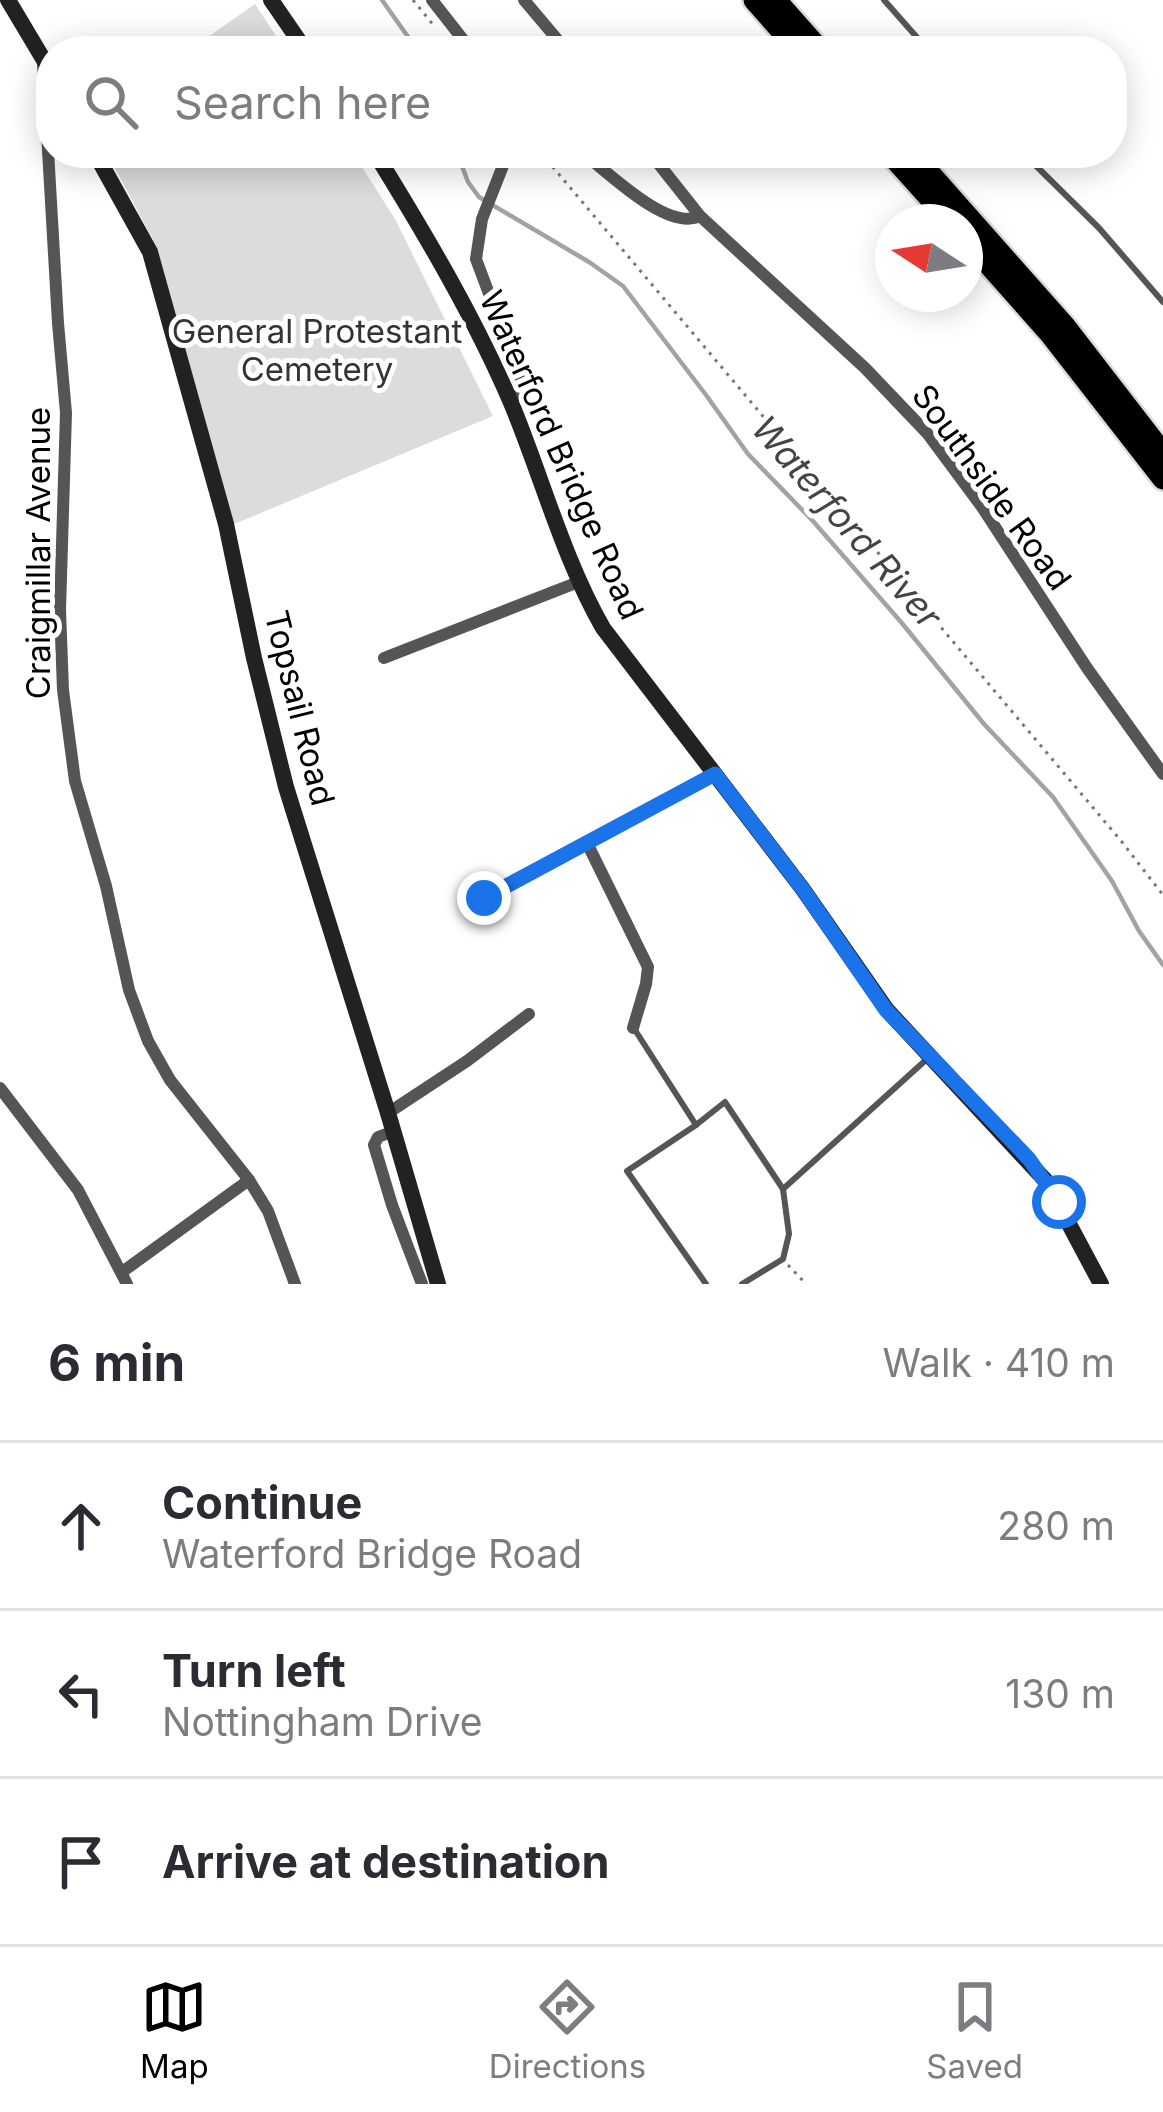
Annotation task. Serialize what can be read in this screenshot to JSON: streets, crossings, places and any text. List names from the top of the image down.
{
  "streets": {
    "main road": ["Waterford Bridge Road", "Topsail Road"],
    "street": ["Southside Road", "Craigmillar Avenue"]
  },
  "water": ["Waterford River"],
  "parks": ["General Protestant Cemetery"],
  "north": "left",
  "page": {
    "search": "Search here",
    "heading": ["6 min", "Walk · 410 m"],
    "list": [
      ["Continue", "Waterford Bridge Road", "280 m"],
      ["Turn left", "Nottingham Drive", "130 m"],
      "Arrive at destination"
    ],
    "nav": ["Map", "Directions", "Saved"]
  }
}
